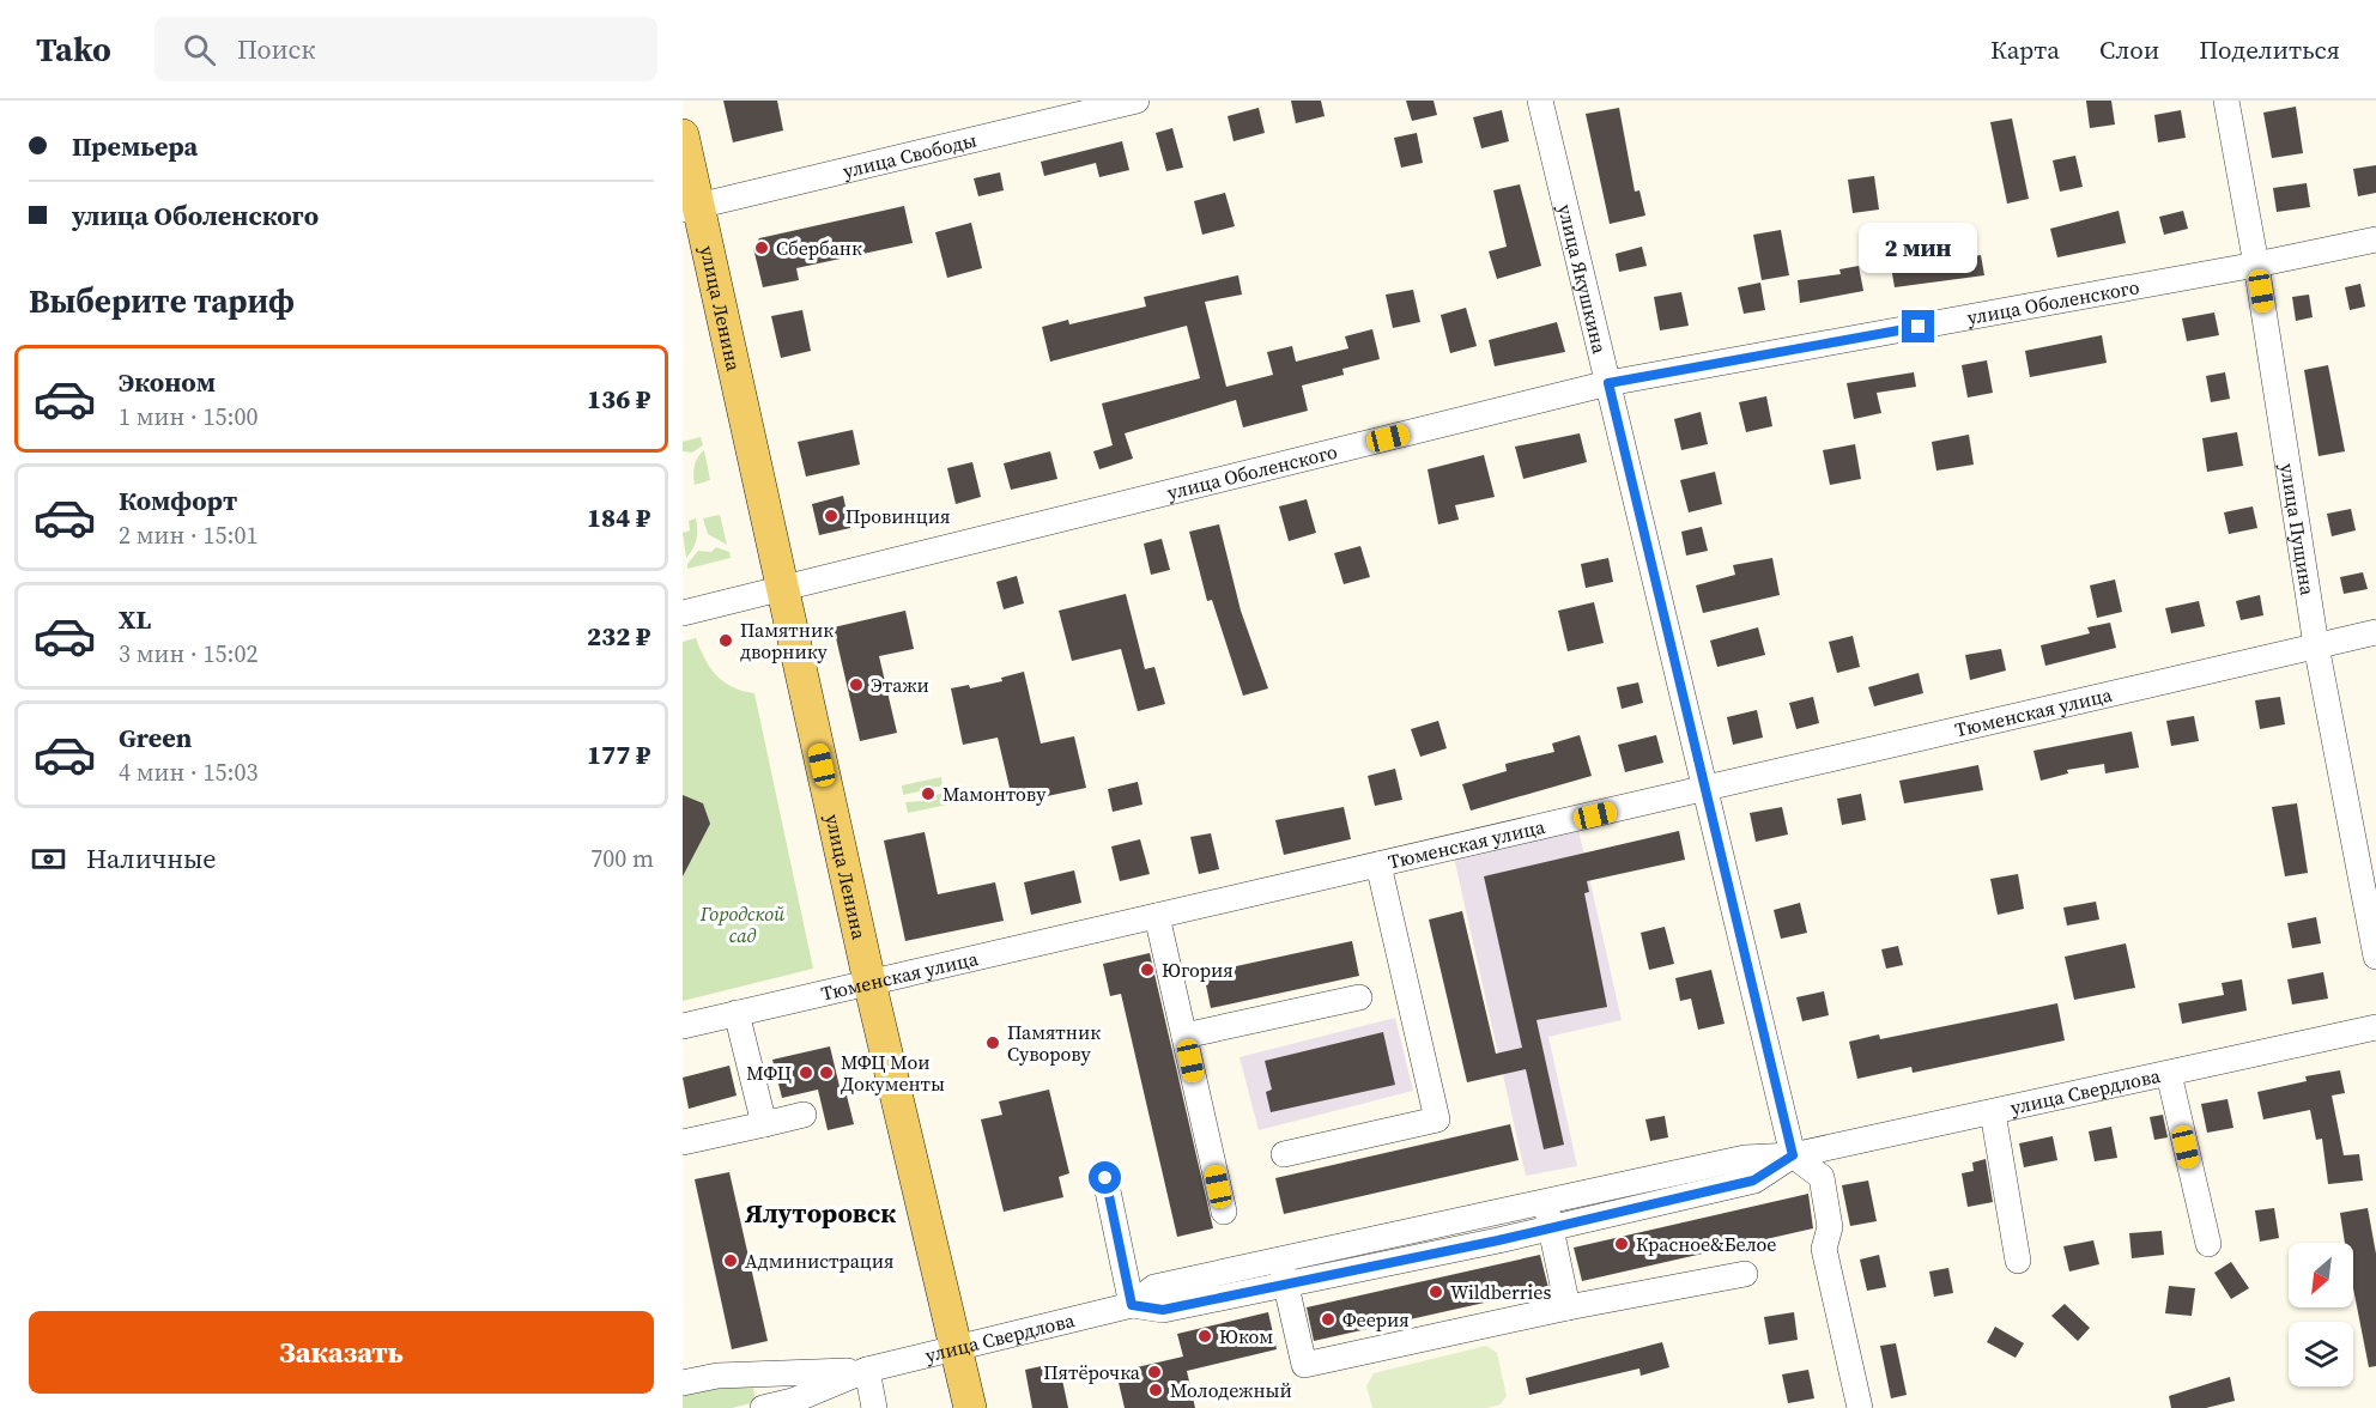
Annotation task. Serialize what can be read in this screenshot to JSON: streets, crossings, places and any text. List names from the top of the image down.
{
  "streets": {
    "main road": ["улица Ленина"],
    "street": [
      "улица Свободы",
      "улица Якушкина",
      "улица Оболенского",
      "улица Пущина",
      "Тюменская улица",
      "улица Свердлова"
    ]
  },
  "crossings": [
    ["улица Свободы", "улица Ленина"],
    ["улица Якушкина", "улица Оболенского"],
    ["улица Якушкина", "Тюменская улица"],
    ["улица Якушкина", "улица Свердлова"],
    ["улица Оболенского", "улица Ленина"],
    ["улица Оболенского", "улица Пущина"],
    ["улица Ленина", "Тюменская улица"],
    ["улица Ленина", "улица Свердлова"],
    ["улица Пущина", "Тюменская улица"]
  ],
  "districts": ["Ялуторовск"],
  "parks": ["Городской сад"],
  "places": [
    "Сбербанк",
    "Провинция",
    "Памятник дворнику",
    "Этажи",
    "Мамонтову",
    "Югория",
    "Памятник Суворову",
    "МФЦ",
    "МФЦ Мои Документы",
    "Красное&Белое",
    "Администрация",
    "Wildberries",
    "Феерия",
    "Юком",
    "Пятёрочка",
    "Молодежный"
  ],
  "north": "bottom left",
  "page": {
    "header": "Tako",
    "search": "Поиск",
    "nav": ["Карта", "Слои", "Поделиться"],
    "banner": ["Премьера", "улица Оболенского"],
    "bubble": "2 мин",
    "heading": "Выберите тариф",
    "list": [
      {
        "name": "Эконом",
        "note": "1 мин · 15:00",
        "value": "136 ₽"
      },
      {
        "name": "Комфорт",
        "note": "2 мин · 15:01",
        "value": "184 ₽"
      },
      {
        "name": "XL",
        "note": "3 мин · 15:02",
        "value": "232 ₽"
      },
      {
        "name": "Green",
        "note": "4 мин · 15:03",
        "value": "177 ₽"
      }
    ],
    "pay": ["Наличные", "700 m"],
    "buttons": "Заказать"
  }
}
